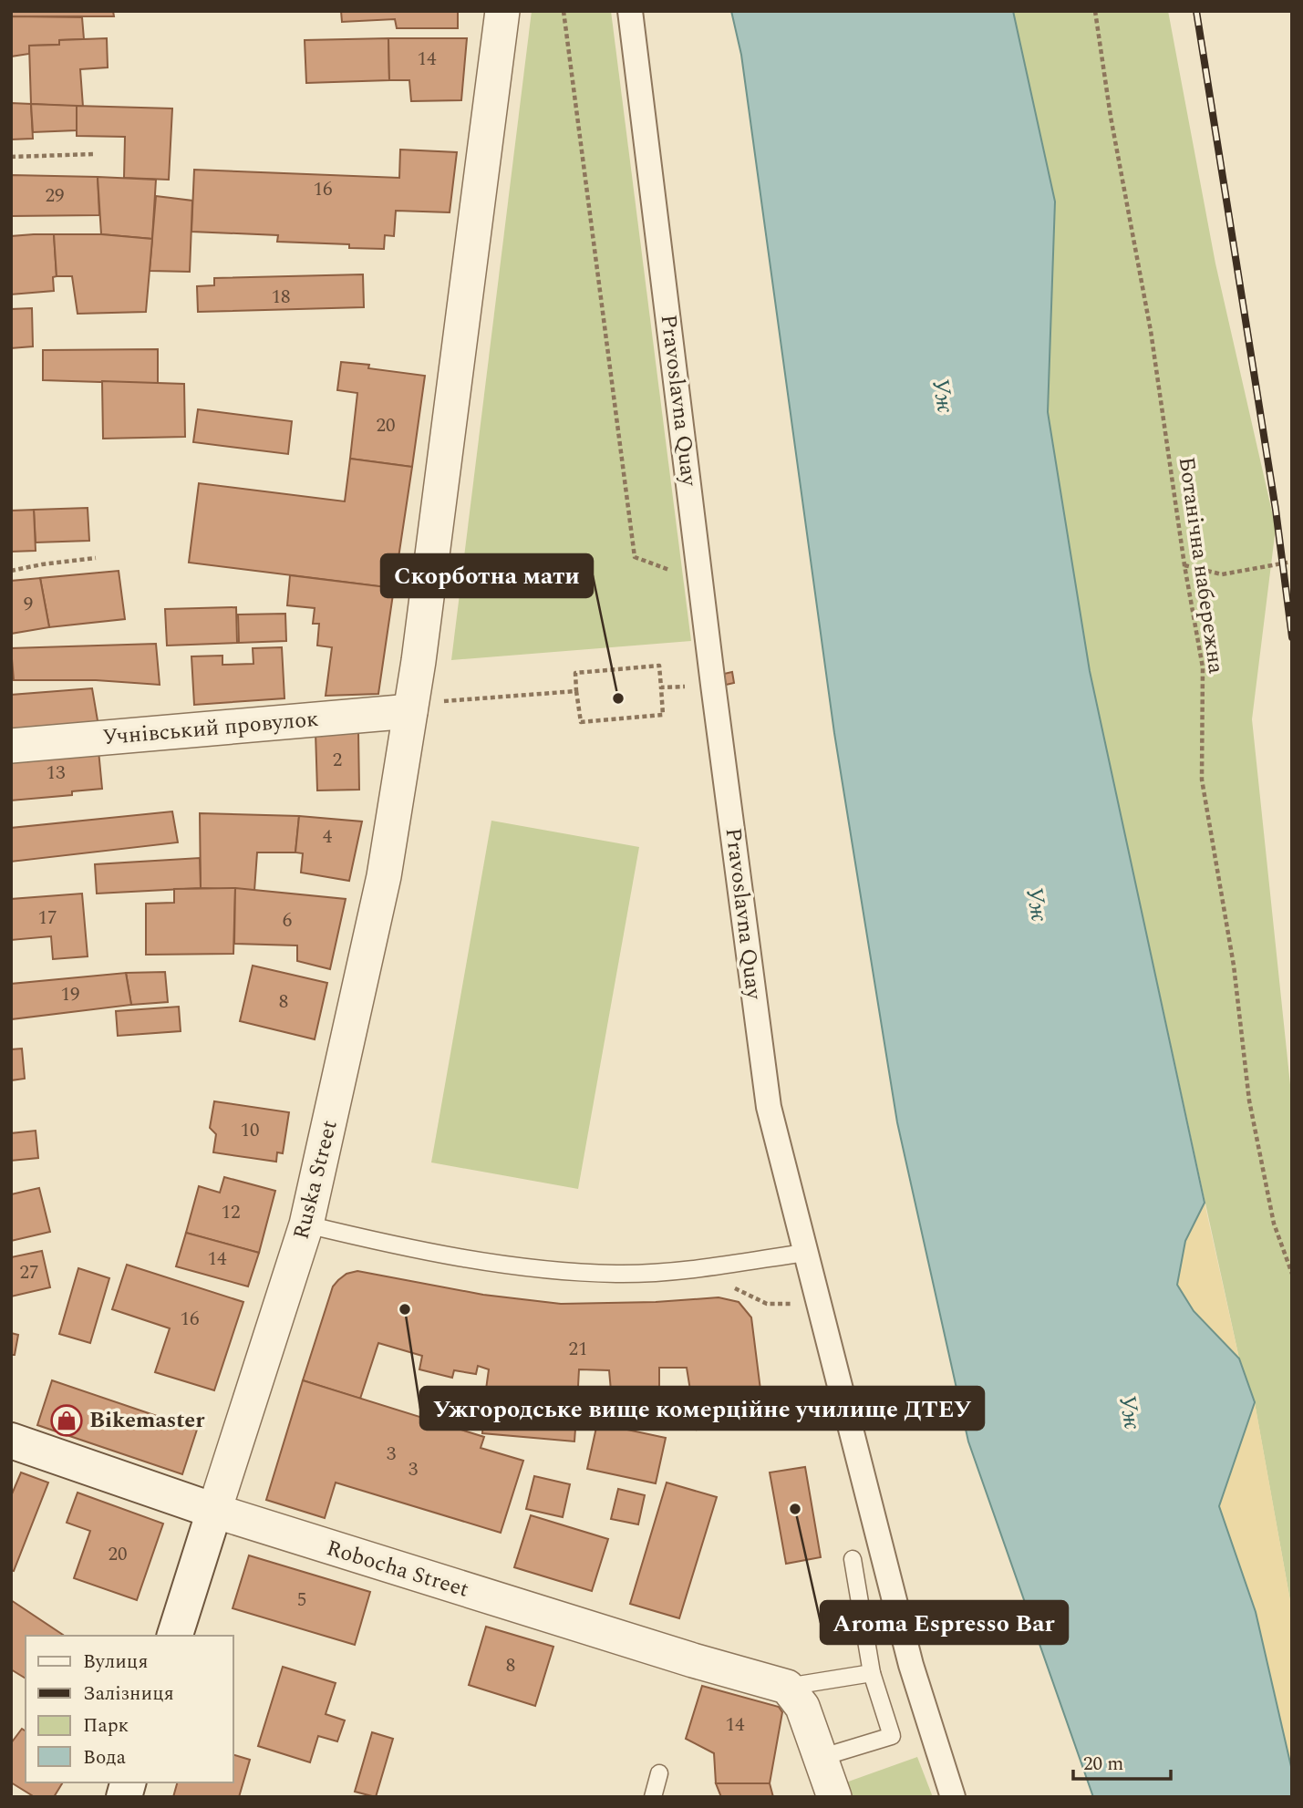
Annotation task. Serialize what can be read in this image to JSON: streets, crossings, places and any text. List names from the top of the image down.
{
  "streets": {
    "main road": ["Ruska Street", "Robocha Street"],
    "street": ["Pravoslavna Quay", "Учнівський провулок"],
    "path": ["Ботанічна набережна"]
  },
  "crossings": [
    ["Учнівський провулок", "Ruska Street"],
    ["Ruska Street", "Robocha Street"]
  ],
  "water": ["Уж"],
  "places": {
    "other": ["Скорботна мати", "Ужгородське вище комерційне училище ДТЕУ", "Aroma Espresso Bar"],
    "shop": ["Bikemaster"]
  },
  "house_numbers": [
    "14",
    "16",
    "29",
    "18",
    "20",
    "9",
    "2",
    "13",
    "4",
    "17",
    "6",
    "19",
    "8",
    "10",
    "12",
    "14",
    "27",
    "16",
    "21",
    "3",
    "3",
    "20",
    "5",
    "8",
    "14"
  ],
  "legend": [
    "Вулиця",
    "Залізниця",
    "Парк",
    "Вода"
  ],
  "scale_bar": "20 m"
}
